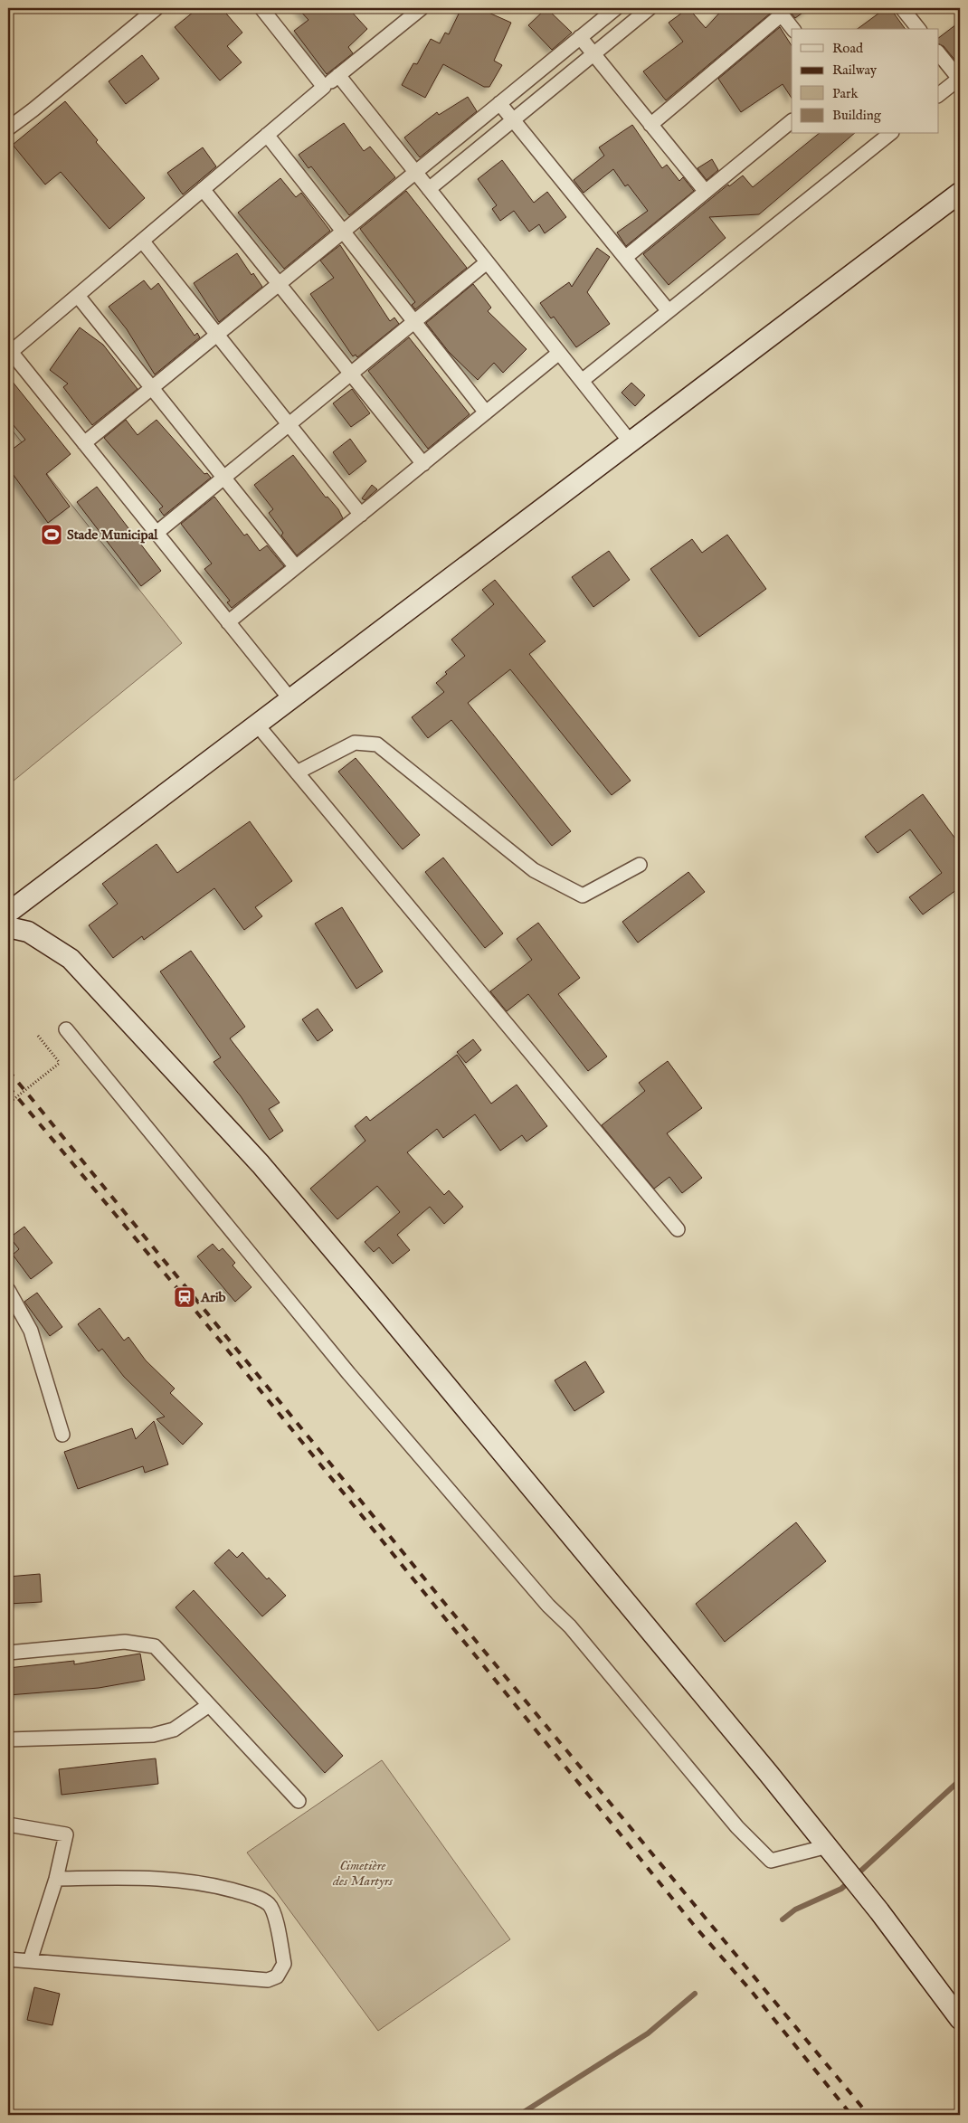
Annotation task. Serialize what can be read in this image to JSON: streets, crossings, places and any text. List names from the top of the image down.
{
  "parks": ["Cimetière des Martyrs"],
  "places": {
    "sports": ["Stade Municipal"],
    "station": ["Arib"]
  },
  "legend": [
    "Road",
    "Railway",
    "Park",
    "Building"
  ]
}
